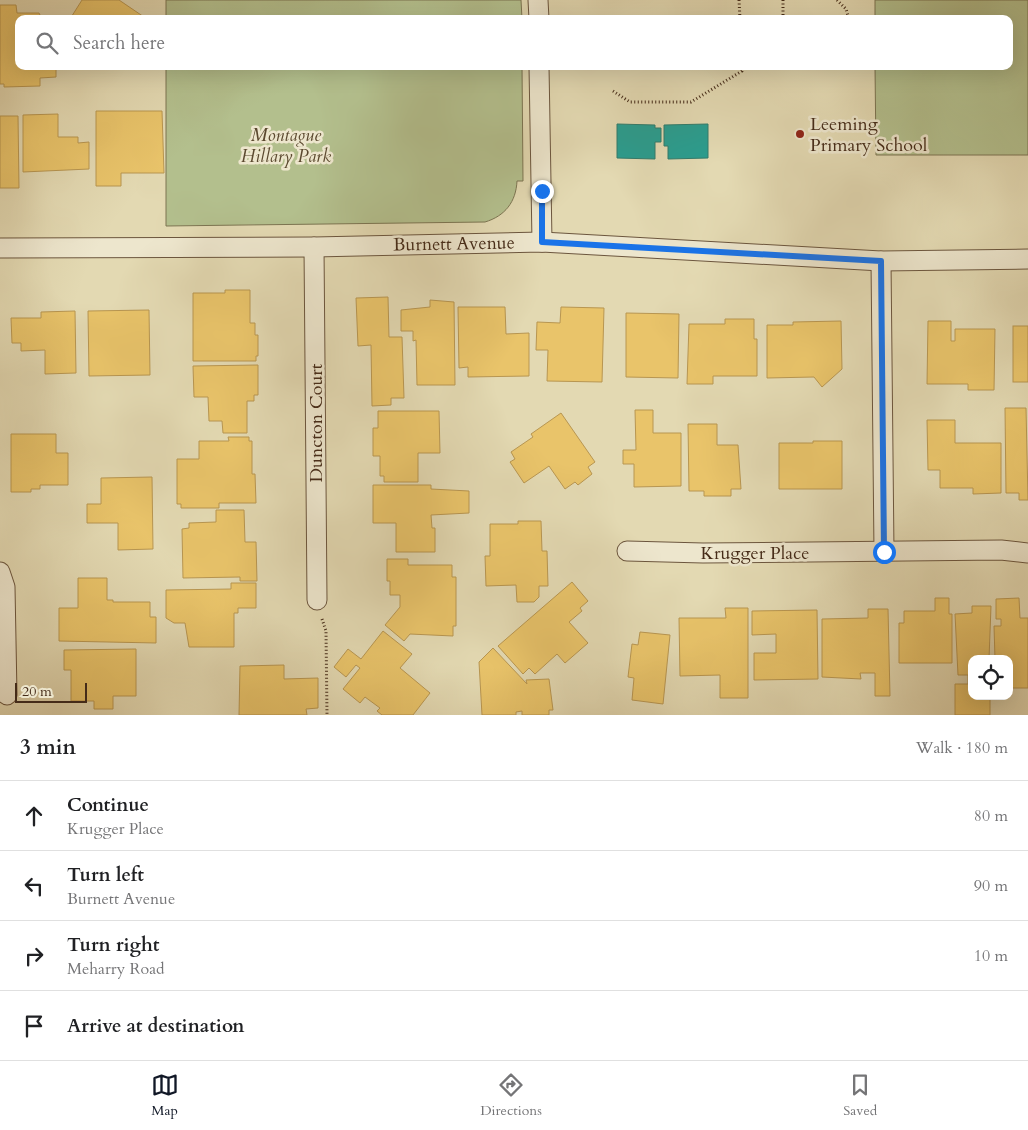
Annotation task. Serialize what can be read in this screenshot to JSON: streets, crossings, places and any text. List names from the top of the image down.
{
  "streets": {
    "street": ["Burnett Avenue", "Duncton Court", "Krugger Place"]
  },
  "crossings": [
    ["Burnett Avenue", "Duncton Court"]
  ],
  "parks": ["Montague Hillary Park"],
  "places": ["Leeming Primary School"],
  "scale_bar": "20 m",
  "page": {
    "search": "Search here",
    "scale": "20 m",
    "heading": ["3 min", "Walk · 180 m"],
    "list": [
      ["Continue", "Krugger Place", "80 m"],
      ["Turn left", "Burnett Avenue", "90 m"],
      ["Turn right", "Meharry Road", "10 m"],
      "Arrive at destination"
    ],
    "nav": ["Map", "Directions", "Saved"]
  }
}
